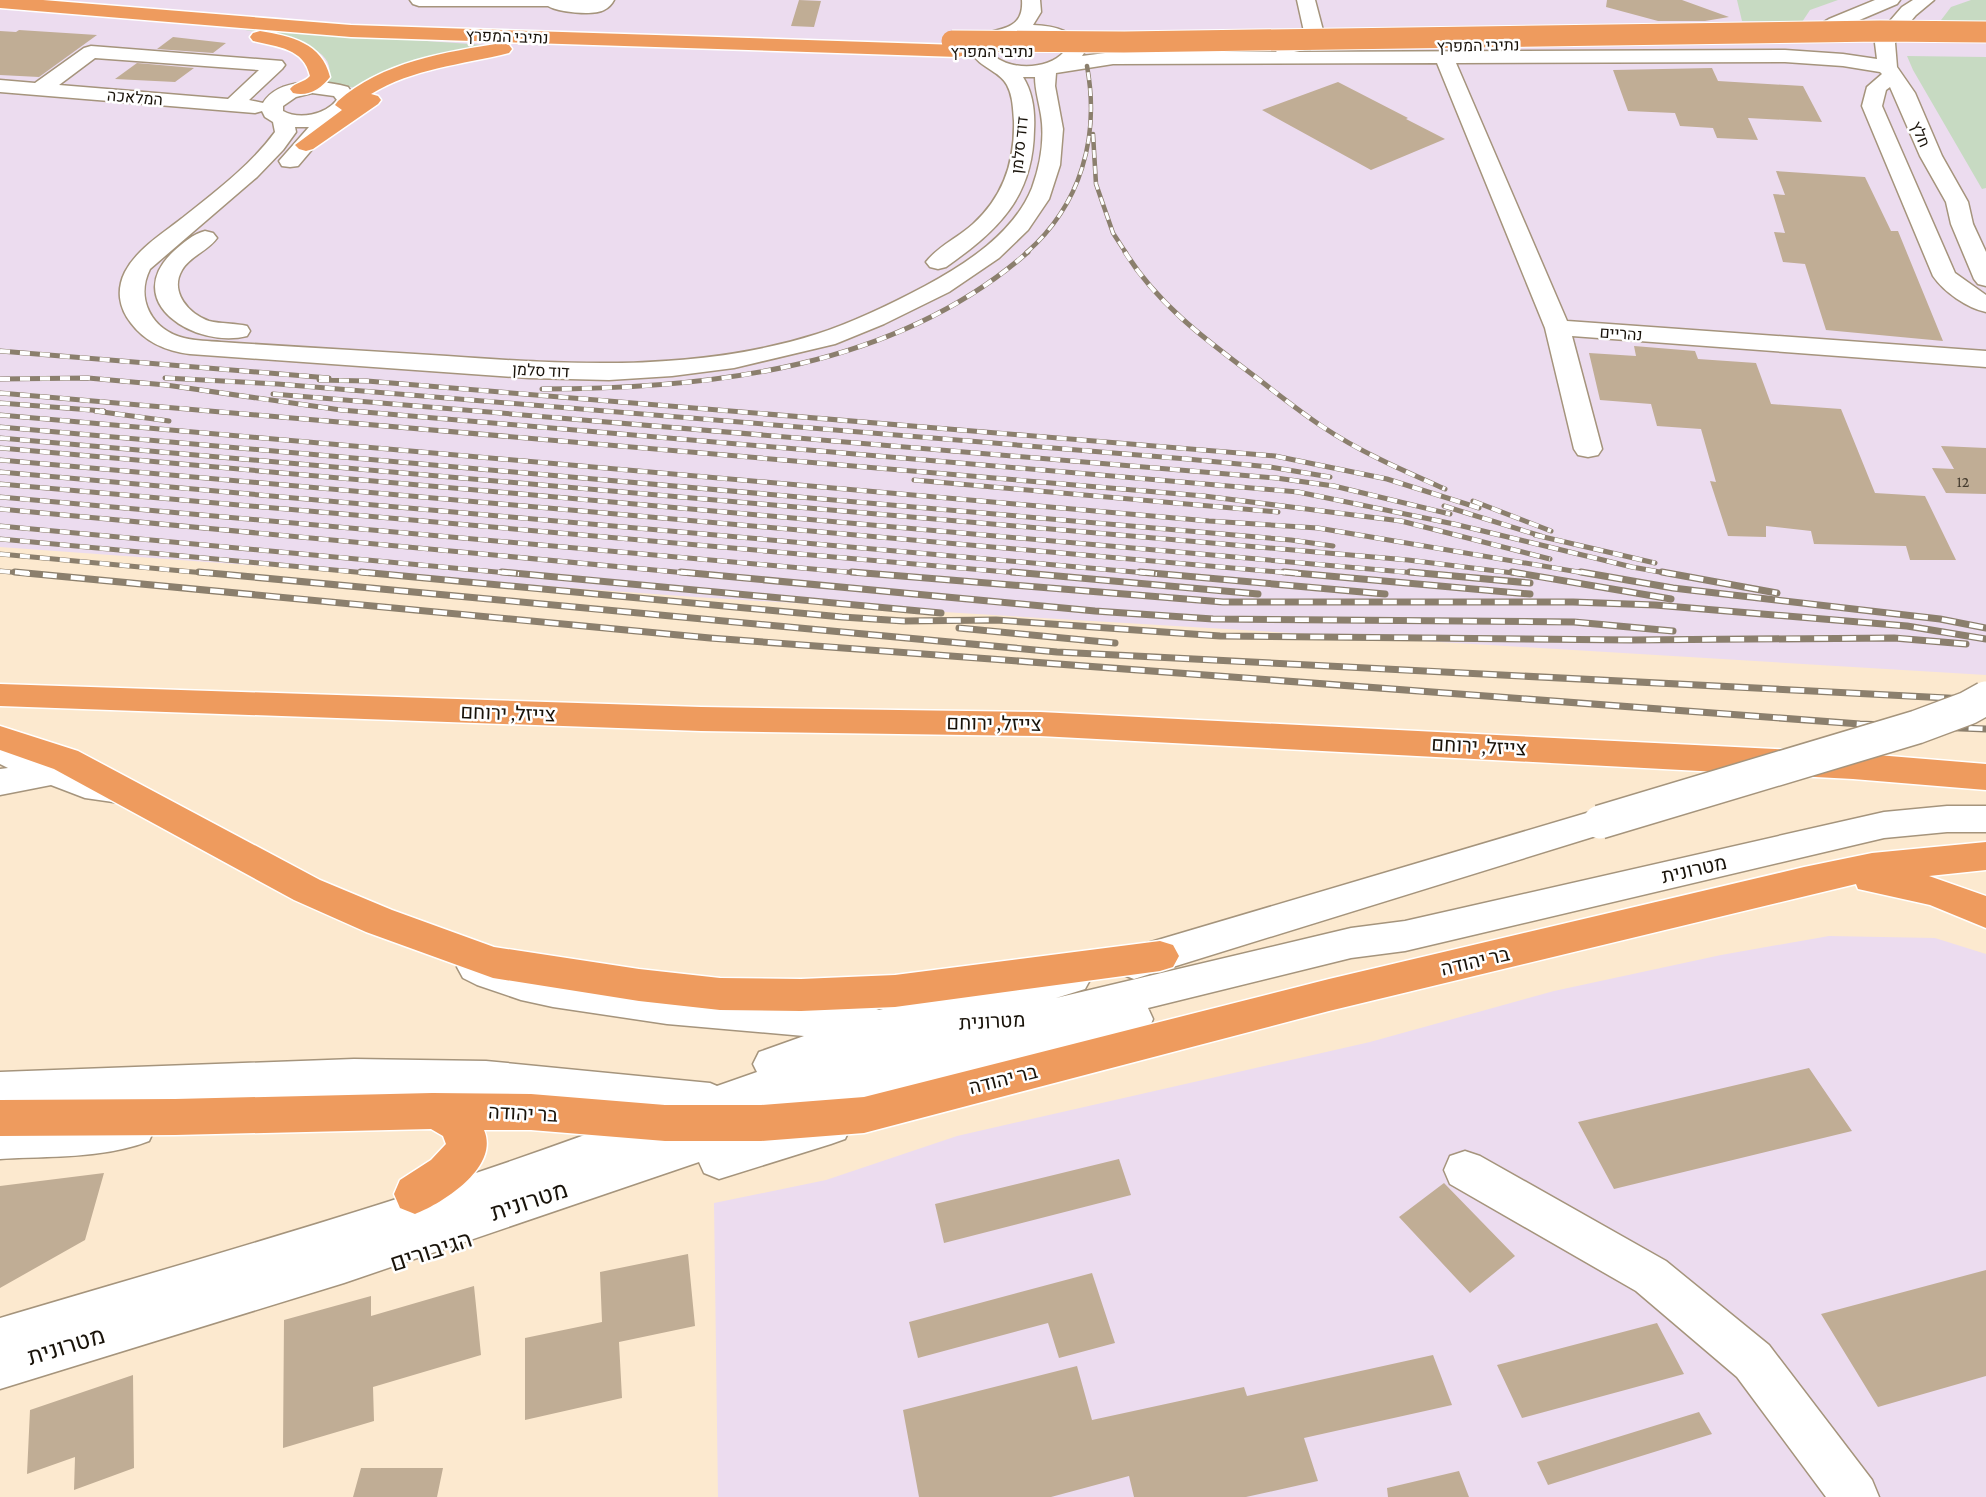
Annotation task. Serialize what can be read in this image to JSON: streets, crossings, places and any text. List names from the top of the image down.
{
  "streets": {
    "highway": ["נתיבי המפרץ", "צייזל, ירוחם", "בר יהודה"],
    "street": [
      "המלאכה",
      "חלץ",
      "דוד סלמן",
      "נהריים",
      "מטרונית",
      "הגיבורים"
    ]
  },
  "crossings": [
    ["המלאכה", "דוד סלמן"],
    ["מטרונית", "בר יהודה"],
    ["בר יהודה", "הגיבורים"]
  ],
  "house_numbers": ["12"]
}
